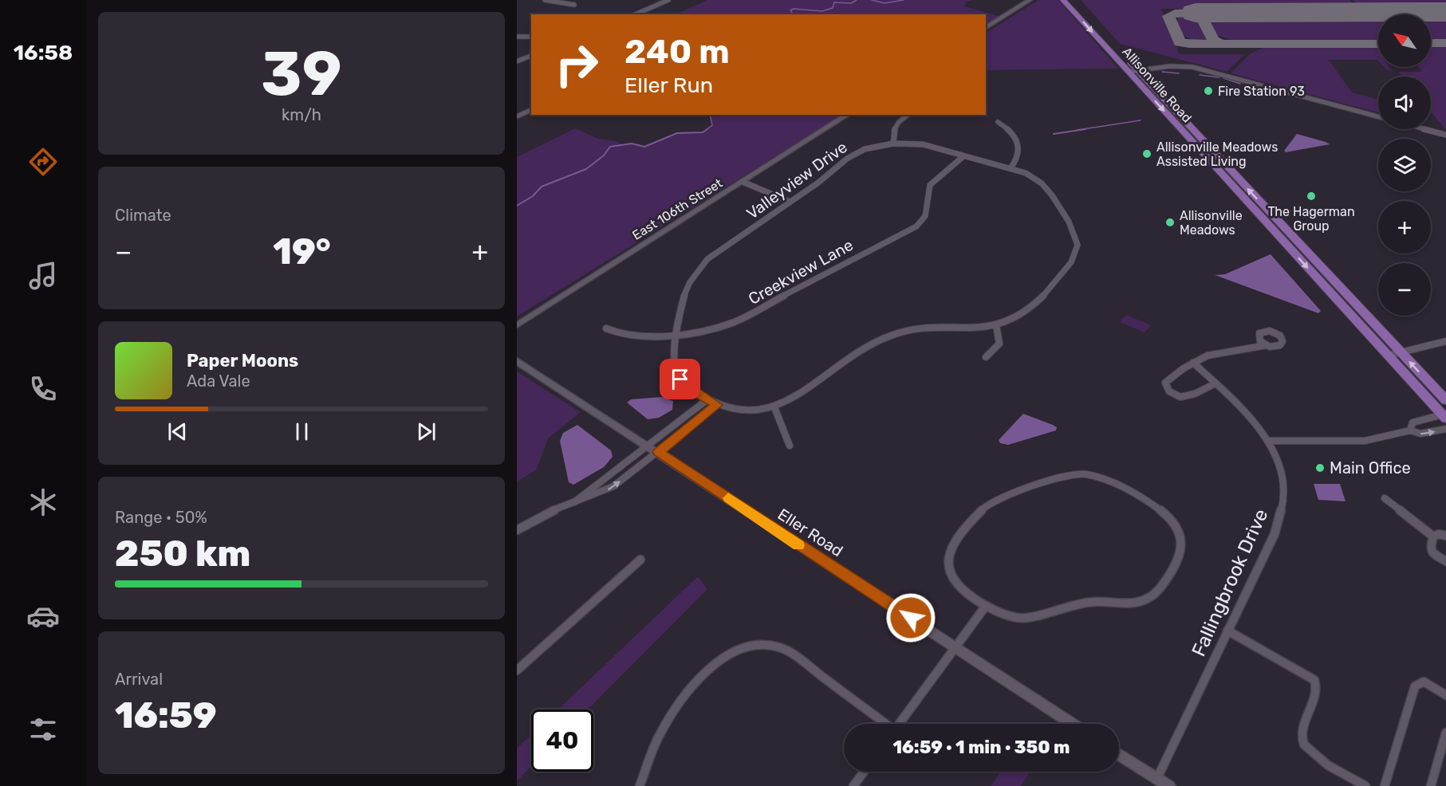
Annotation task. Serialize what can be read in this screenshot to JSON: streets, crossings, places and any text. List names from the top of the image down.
{
  "streets": {
    "main road": ["Allisonville Road"],
    "street": [
      "Valleyview Drive",
      "East 106th Street",
      "Creekview Lane",
      "Eller Road",
      "Fallingbrook Drive"
    ]
  },
  "crossings": [
    ["Valleyview Drive", "Creekview Lane"]
  ],
  "places": [
    "Fire Station 93",
    "Allisonville Meadows Assisted Living",
    "The Hagerman Group",
    "Allisonville Meadows",
    "Main Office"
  ],
  "north": "top left",
  "page": {
    "tabs": "16:58",
    "tile": [
      ["39", "km/h"],
      "Climate",
      ["Range · 50%", "250 km"],
      ["Arrival", "16:59"]
    ],
    "map_buttons": ["+", "−"],
    "turn": ["240 m", "Eller Run"],
    "heat": ["−", "19°", "+"],
    "song": ["Paper Moons", "Ada Vale"],
    "limit": "40",
    "trip": "16:59 · 1 min · 350 m"
  }
}
